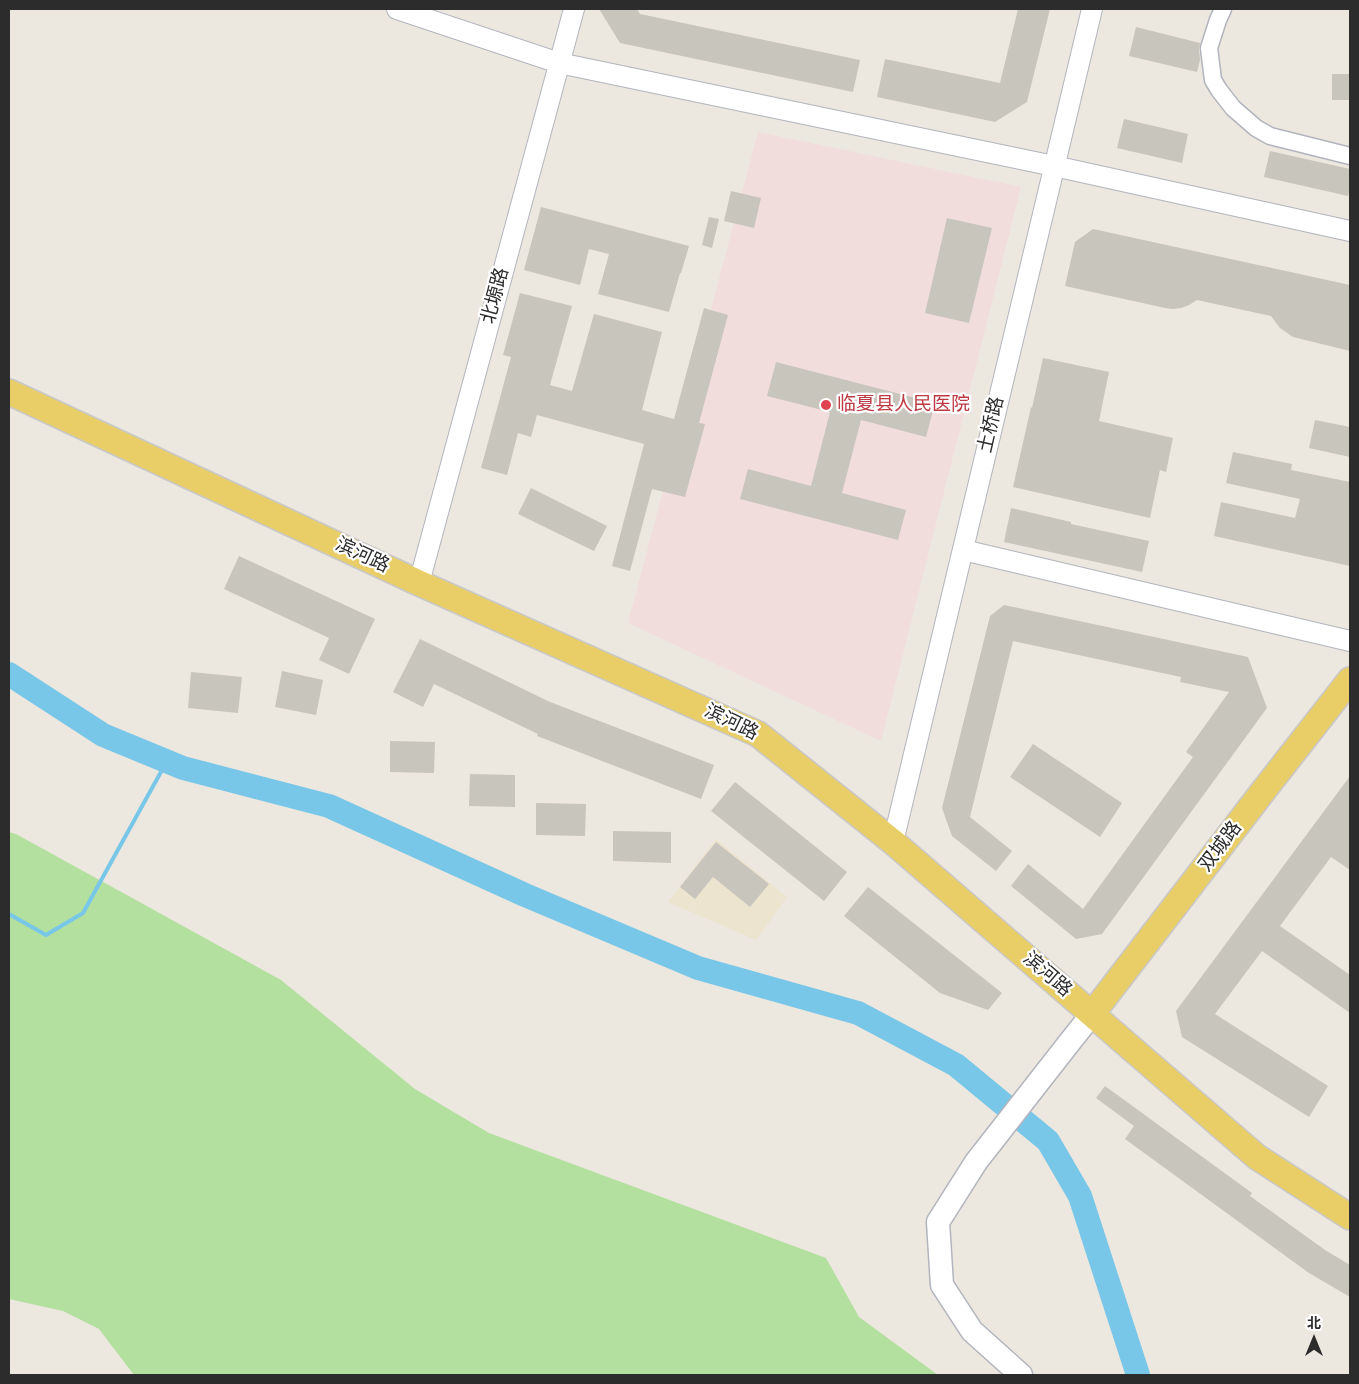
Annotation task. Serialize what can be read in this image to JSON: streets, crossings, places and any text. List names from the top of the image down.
{
  "streets": {
    "main road": ["滨河路", "双城路"],
    "street": ["北塬路", "土桥路"]
  },
  "crossings": [
    ["北塬路", "滨河路"],
    ["土桥路", "滨河路"],
    ["滨河路", "双城路"]
  ],
  "places": ["临夏县人民医院"],
  "north": "top"
}
